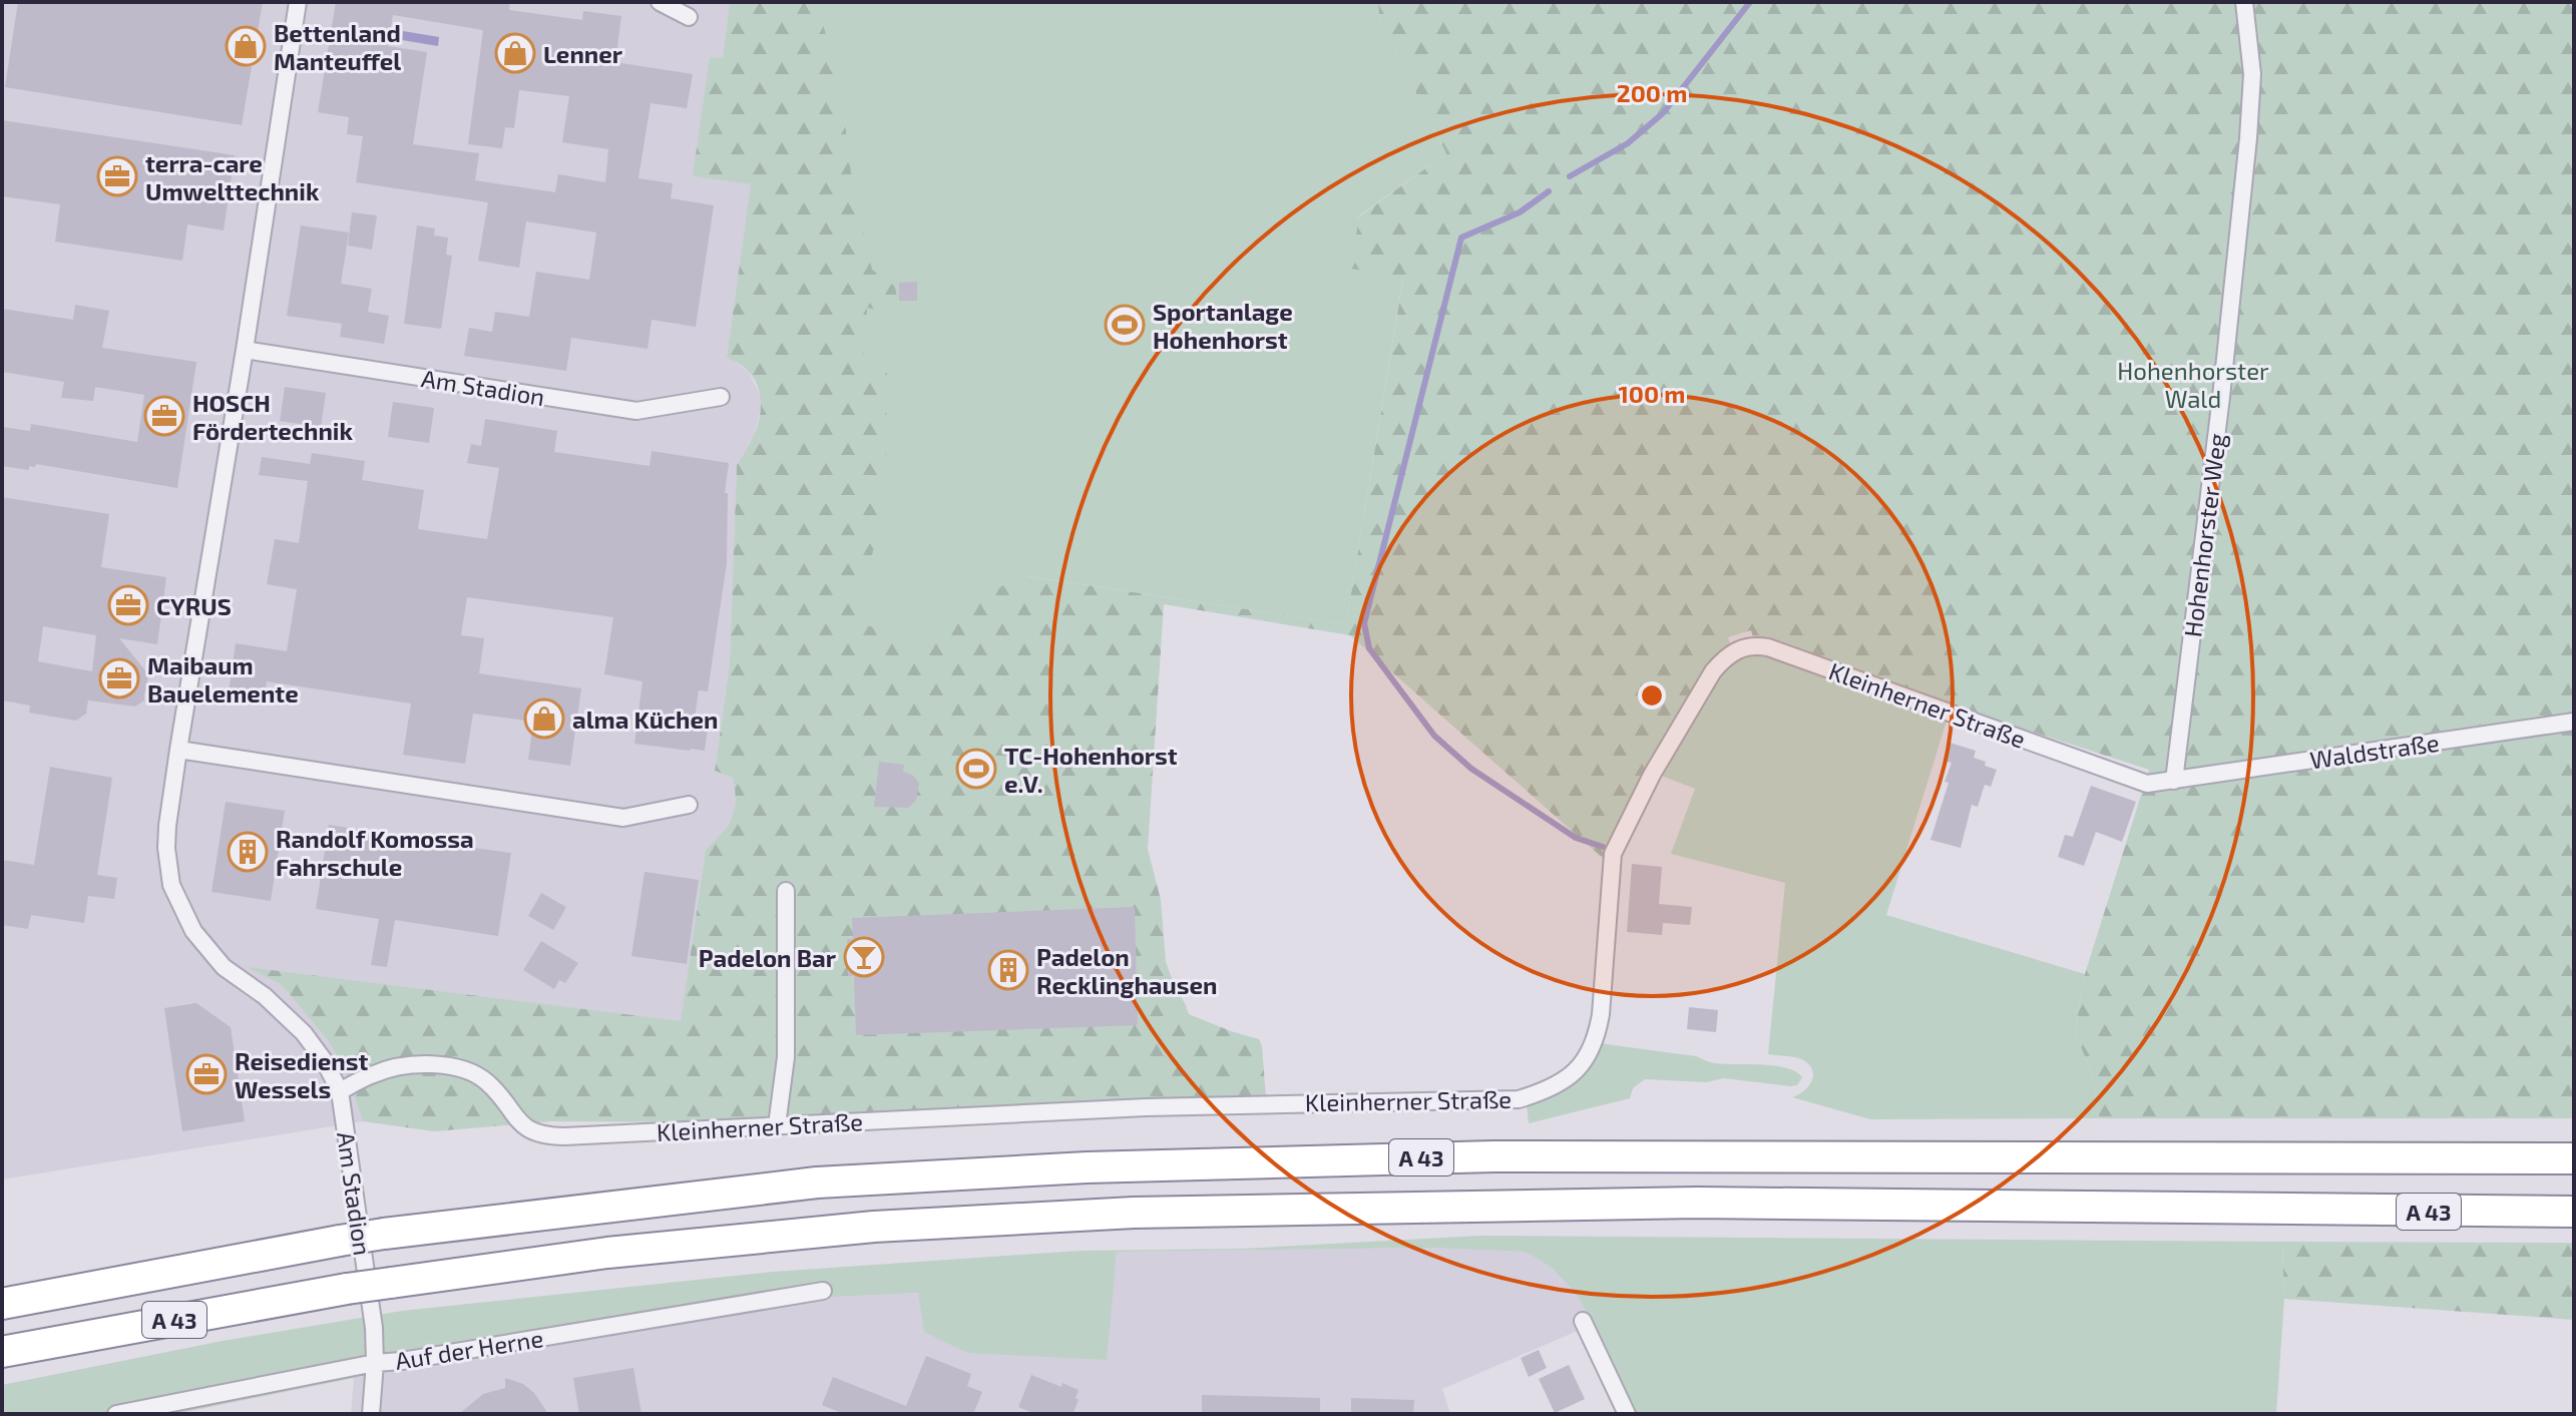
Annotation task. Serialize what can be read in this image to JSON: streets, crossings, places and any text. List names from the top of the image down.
{
  "streets": {
    "highway": ["A 43"],
    "street": [
      "Am Stadion",
      "Hohenhorster Weg",
      "Kleinherner Straße",
      "Waldstraße",
      "Auf der Herne"
    ]
  },
  "crossings": [
    ["Am Stadion", "Kleinherner Straße"],
    ["Am Stadion", "Auf der Herne"],
    ["Hohenhorster Weg", "Kleinherner Straße"],
    ["Hohenhorster Weg", "Waldstraße"],
    ["Kleinherner Straße", "Waldstraße"]
  ],
  "parks": ["Hohenhorster Wald"],
  "places": {
    "shop": ["Bettenland Manteuffel", "Lenner", "alma Küchen"],
    "office": [
      "terra-care Umwelttechnik",
      "HOSCH Fördertechnik",
      "CYRUS",
      "Maibaum Bauelemente",
      "Reisedienst Wessels"
    ],
    "sports": ["Sportanlage Hohenhorst", "TC-Hohenhorst e.V."],
    "building": ["Randolf Komossa Fahrschule", "Padelon Recklinghausen"],
    "bar": ["Padelon Bar"]
  },
  "rings": ["200 m", "100 m"]
}
